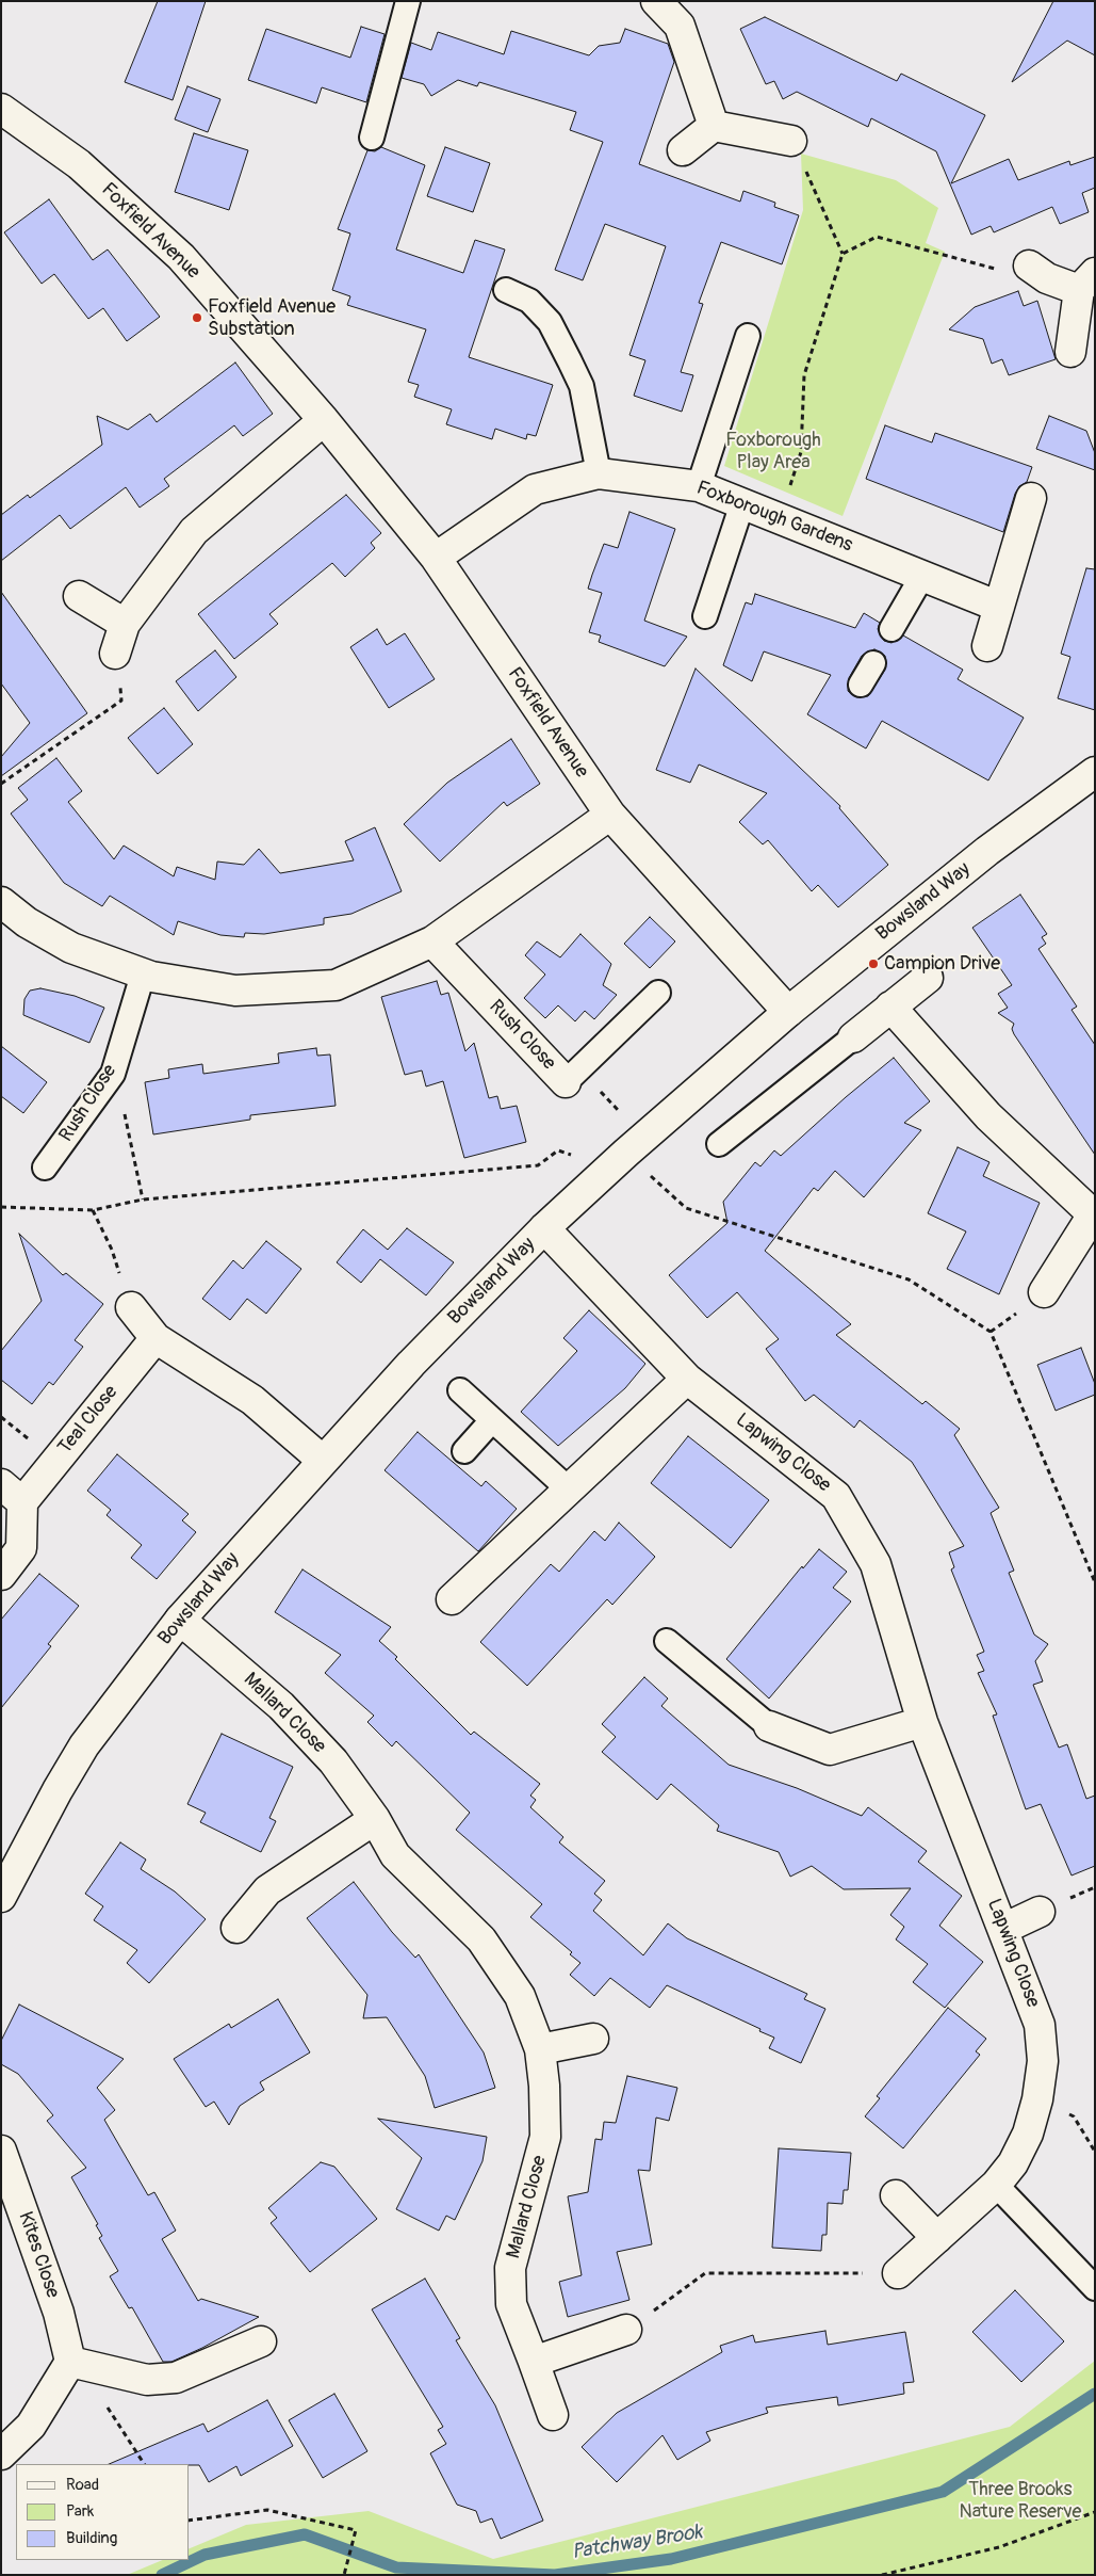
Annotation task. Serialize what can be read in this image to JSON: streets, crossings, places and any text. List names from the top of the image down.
{
  "streets": {
    "street": [
      "Foxfield Avenue",
      "Foxborough Gardens",
      "Bowsland Way",
      "Rush Close",
      "Teal Close",
      "Lapwing Close",
      "Mallard Close",
      "Kites Close"
    ]
  },
  "crossings": [
    ["Foxfield Avenue", "Foxborough Gardens"],
    ["Foxfield Avenue", "Bowsland Way"],
    ["Bowsland Way", "Lapwing Close"],
    ["Bowsland Way", "Mallard Close"]
  ],
  "water": ["Patchway Brook"],
  "parks": ["Foxborough Play Area", "Three Brooks Nature Reserve"],
  "places": ["Foxfield Avenue Substation", "Campion Drive"],
  "legend": ["Road", "Park", "Building"]
}
